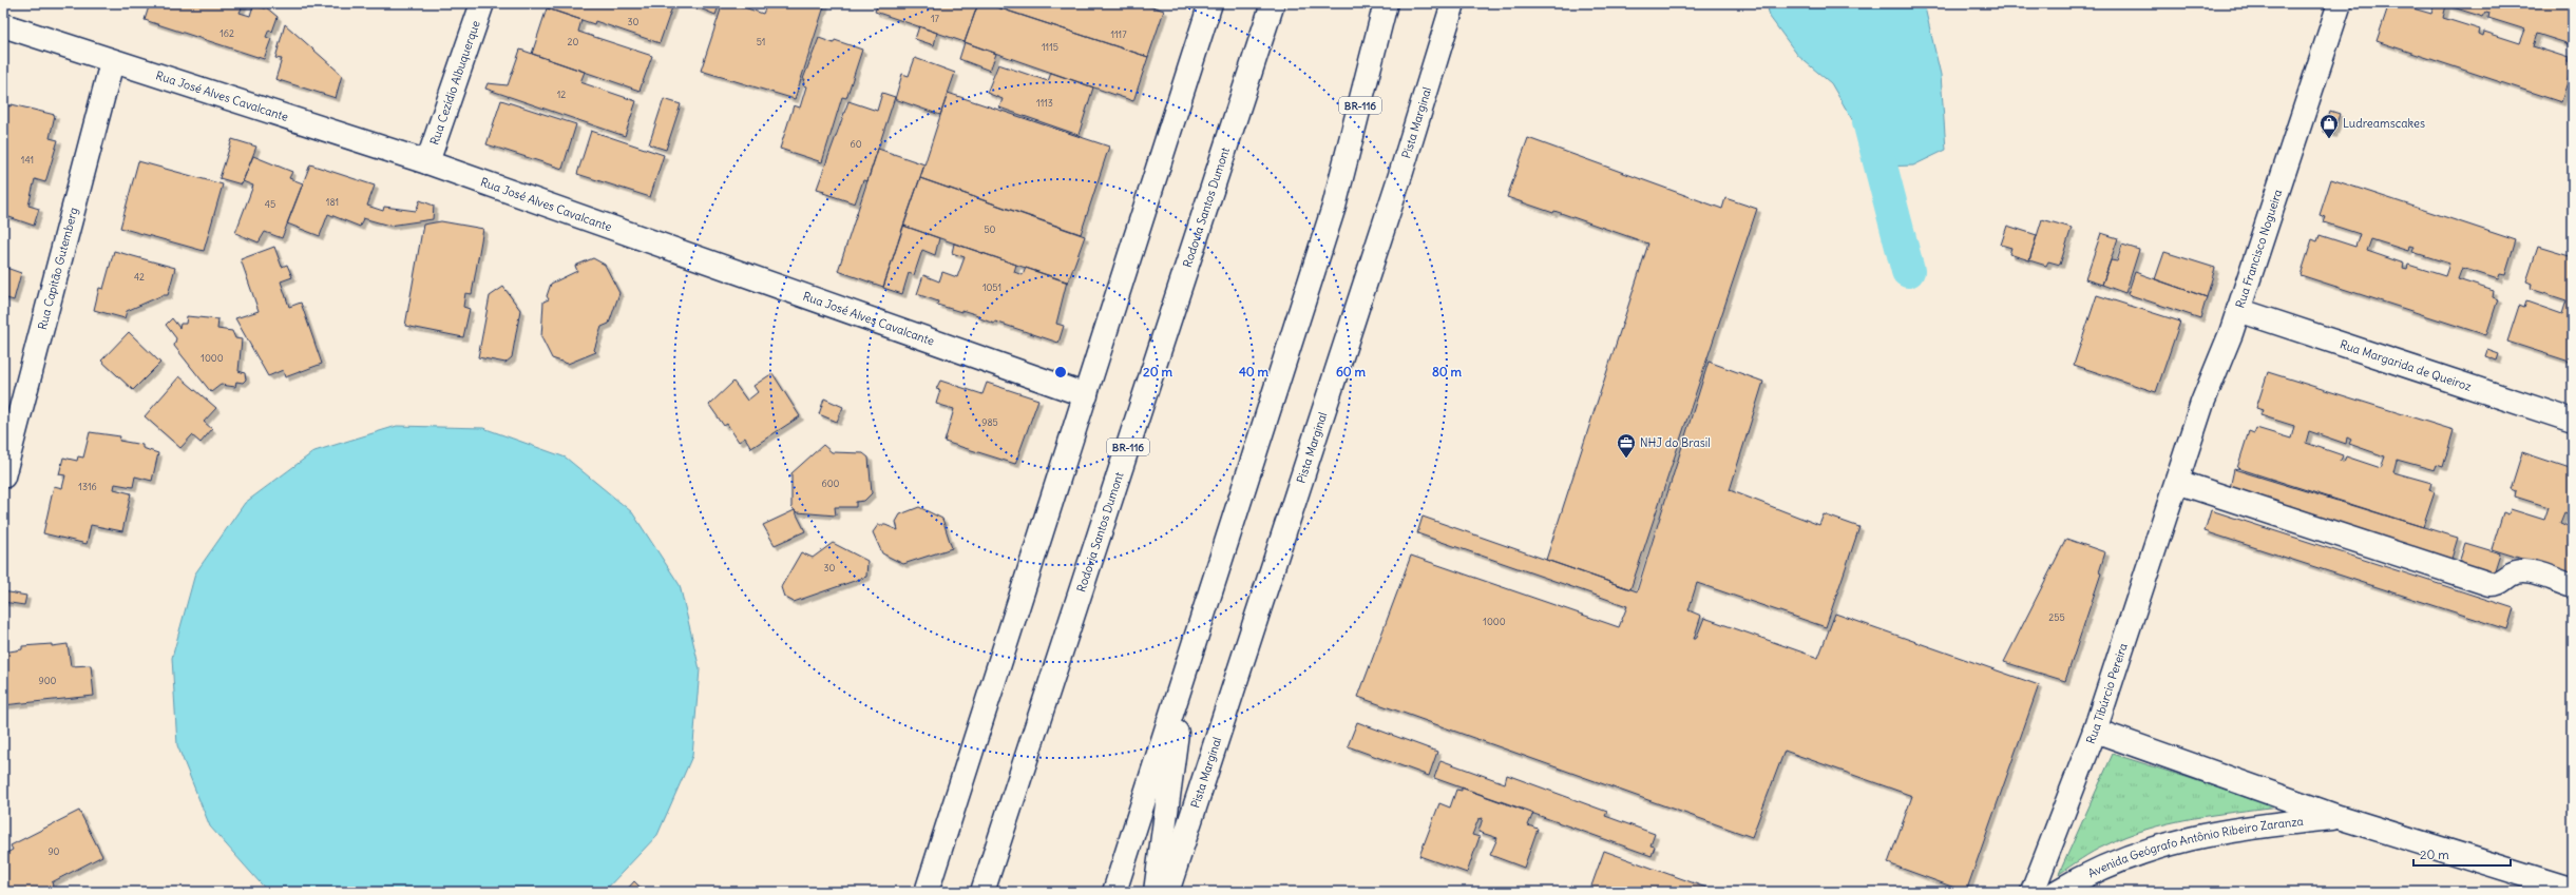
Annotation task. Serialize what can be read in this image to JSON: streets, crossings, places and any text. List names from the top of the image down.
{
  "streets": {
    "main road": [
      "Rua Cezídio Albuquerque",
      "Rua José Alves Cavalcante",
      "BR-116",
      "Pista Marginal",
      "Rodovia Santos Dumont",
      "Rua Francisco Nogueira",
      "Rua Capitão Gutemberg",
      "Rua Margarida de Queiroz",
      "Rua Tibúrcio Pereira",
      "Avenida Geógrafo Antônio Ribeiro Zaranza"
    ]
  },
  "crossings": [
    ["Rua Cezídio Albuquerque", "Rua José Alves Cavalcante"],
    ["Rua José Alves Cavalcante", "Rua Capitão Gutemberg"],
    ["Rua Francisco Nogueira", "Rua Margarida de Queiroz"],
    ["Rua Francisco Nogueira", "Rua Tibúrcio Pereira"],
    ["Rua Tibúrcio Pereira", "Avenida Geógrafo Antônio Ribeiro Zaranza"]
  ],
  "places": {
    "shop": ["Ludreamscakes"],
    "office": ["NHJ do Brasil"]
  },
  "house_numbers": [
    "17",
    "30",
    "162",
    "1117",
    "20",
    "51",
    "1115",
    "12",
    "1113",
    "60",
    "141",
    "181",
    "45",
    "50",
    "42",
    "1051",
    "1000",
    "985",
    "600",
    "1316",
    "30",
    "255",
    "1000",
    "900",
    "90"
  ],
  "scale_bar": "20 m",
  "rings": [
    "20 m",
    "40 m",
    "60 m",
    "80 m"
  ]
}
